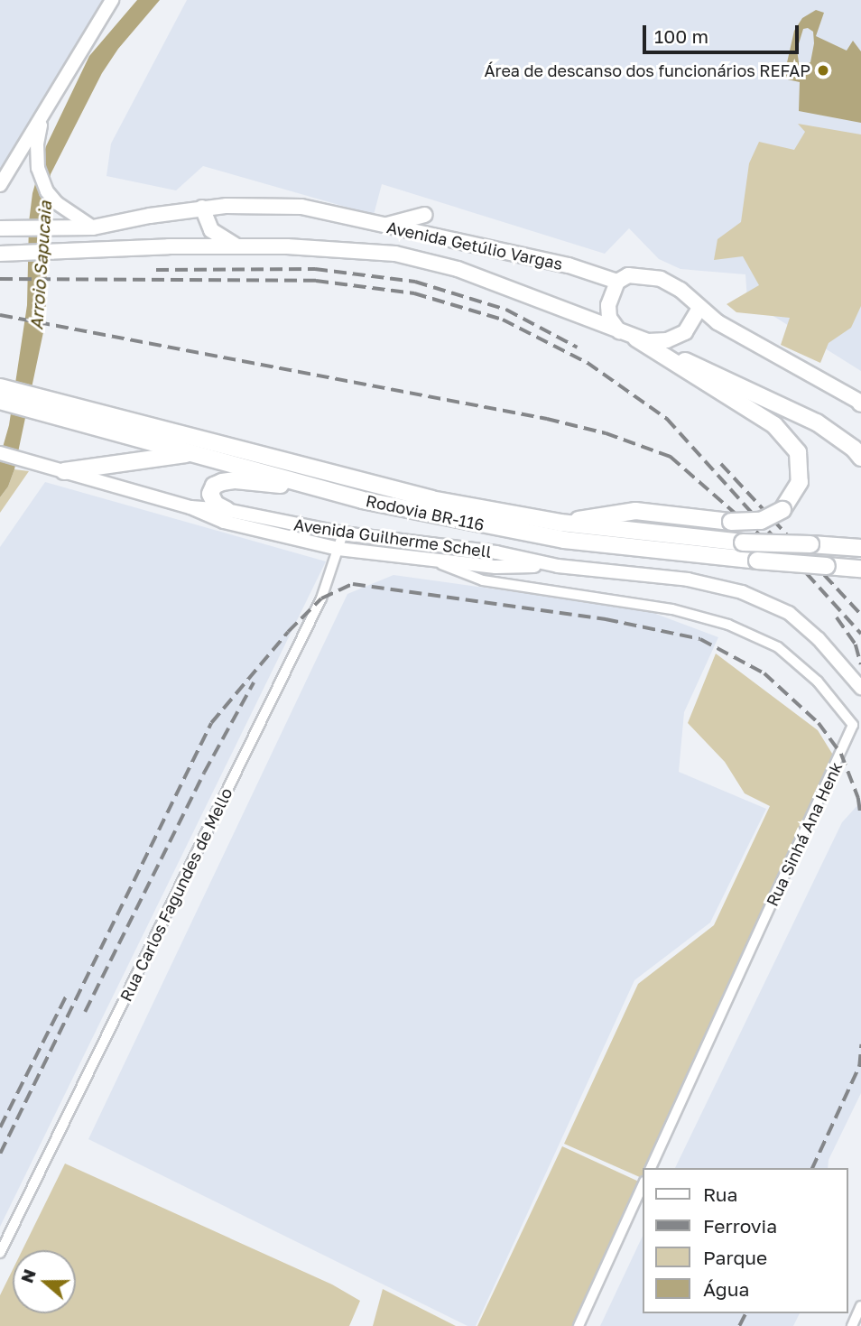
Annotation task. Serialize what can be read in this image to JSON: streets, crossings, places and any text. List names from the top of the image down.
{
  "streets": {
    "highway": ["Rodovia BR-116"],
    "main road": ["Avenida Getúlio Vargas", "Avenida Guilherme Schell"],
    "street": ["Rua Sinhá Ana Henk", "Rua Carlos Fagundes de Mello"]
  },
  "crossings": [
    ["Avenida Guilherme Schell", "Rua Sinhá Ana Henk"],
    ["Avenida Guilherme Schell", "Rua Carlos Fagundes de Mello"]
  ],
  "water": ["Arroio Sapucaia"],
  "places": ["Área de descanso dos funcionários REFAP"],
  "legend": [
    "Rua",
    "Ferrovia",
    "Parque",
    "Água"
  ],
  "scale_bar": "100 m",
  "north": "left"
}
